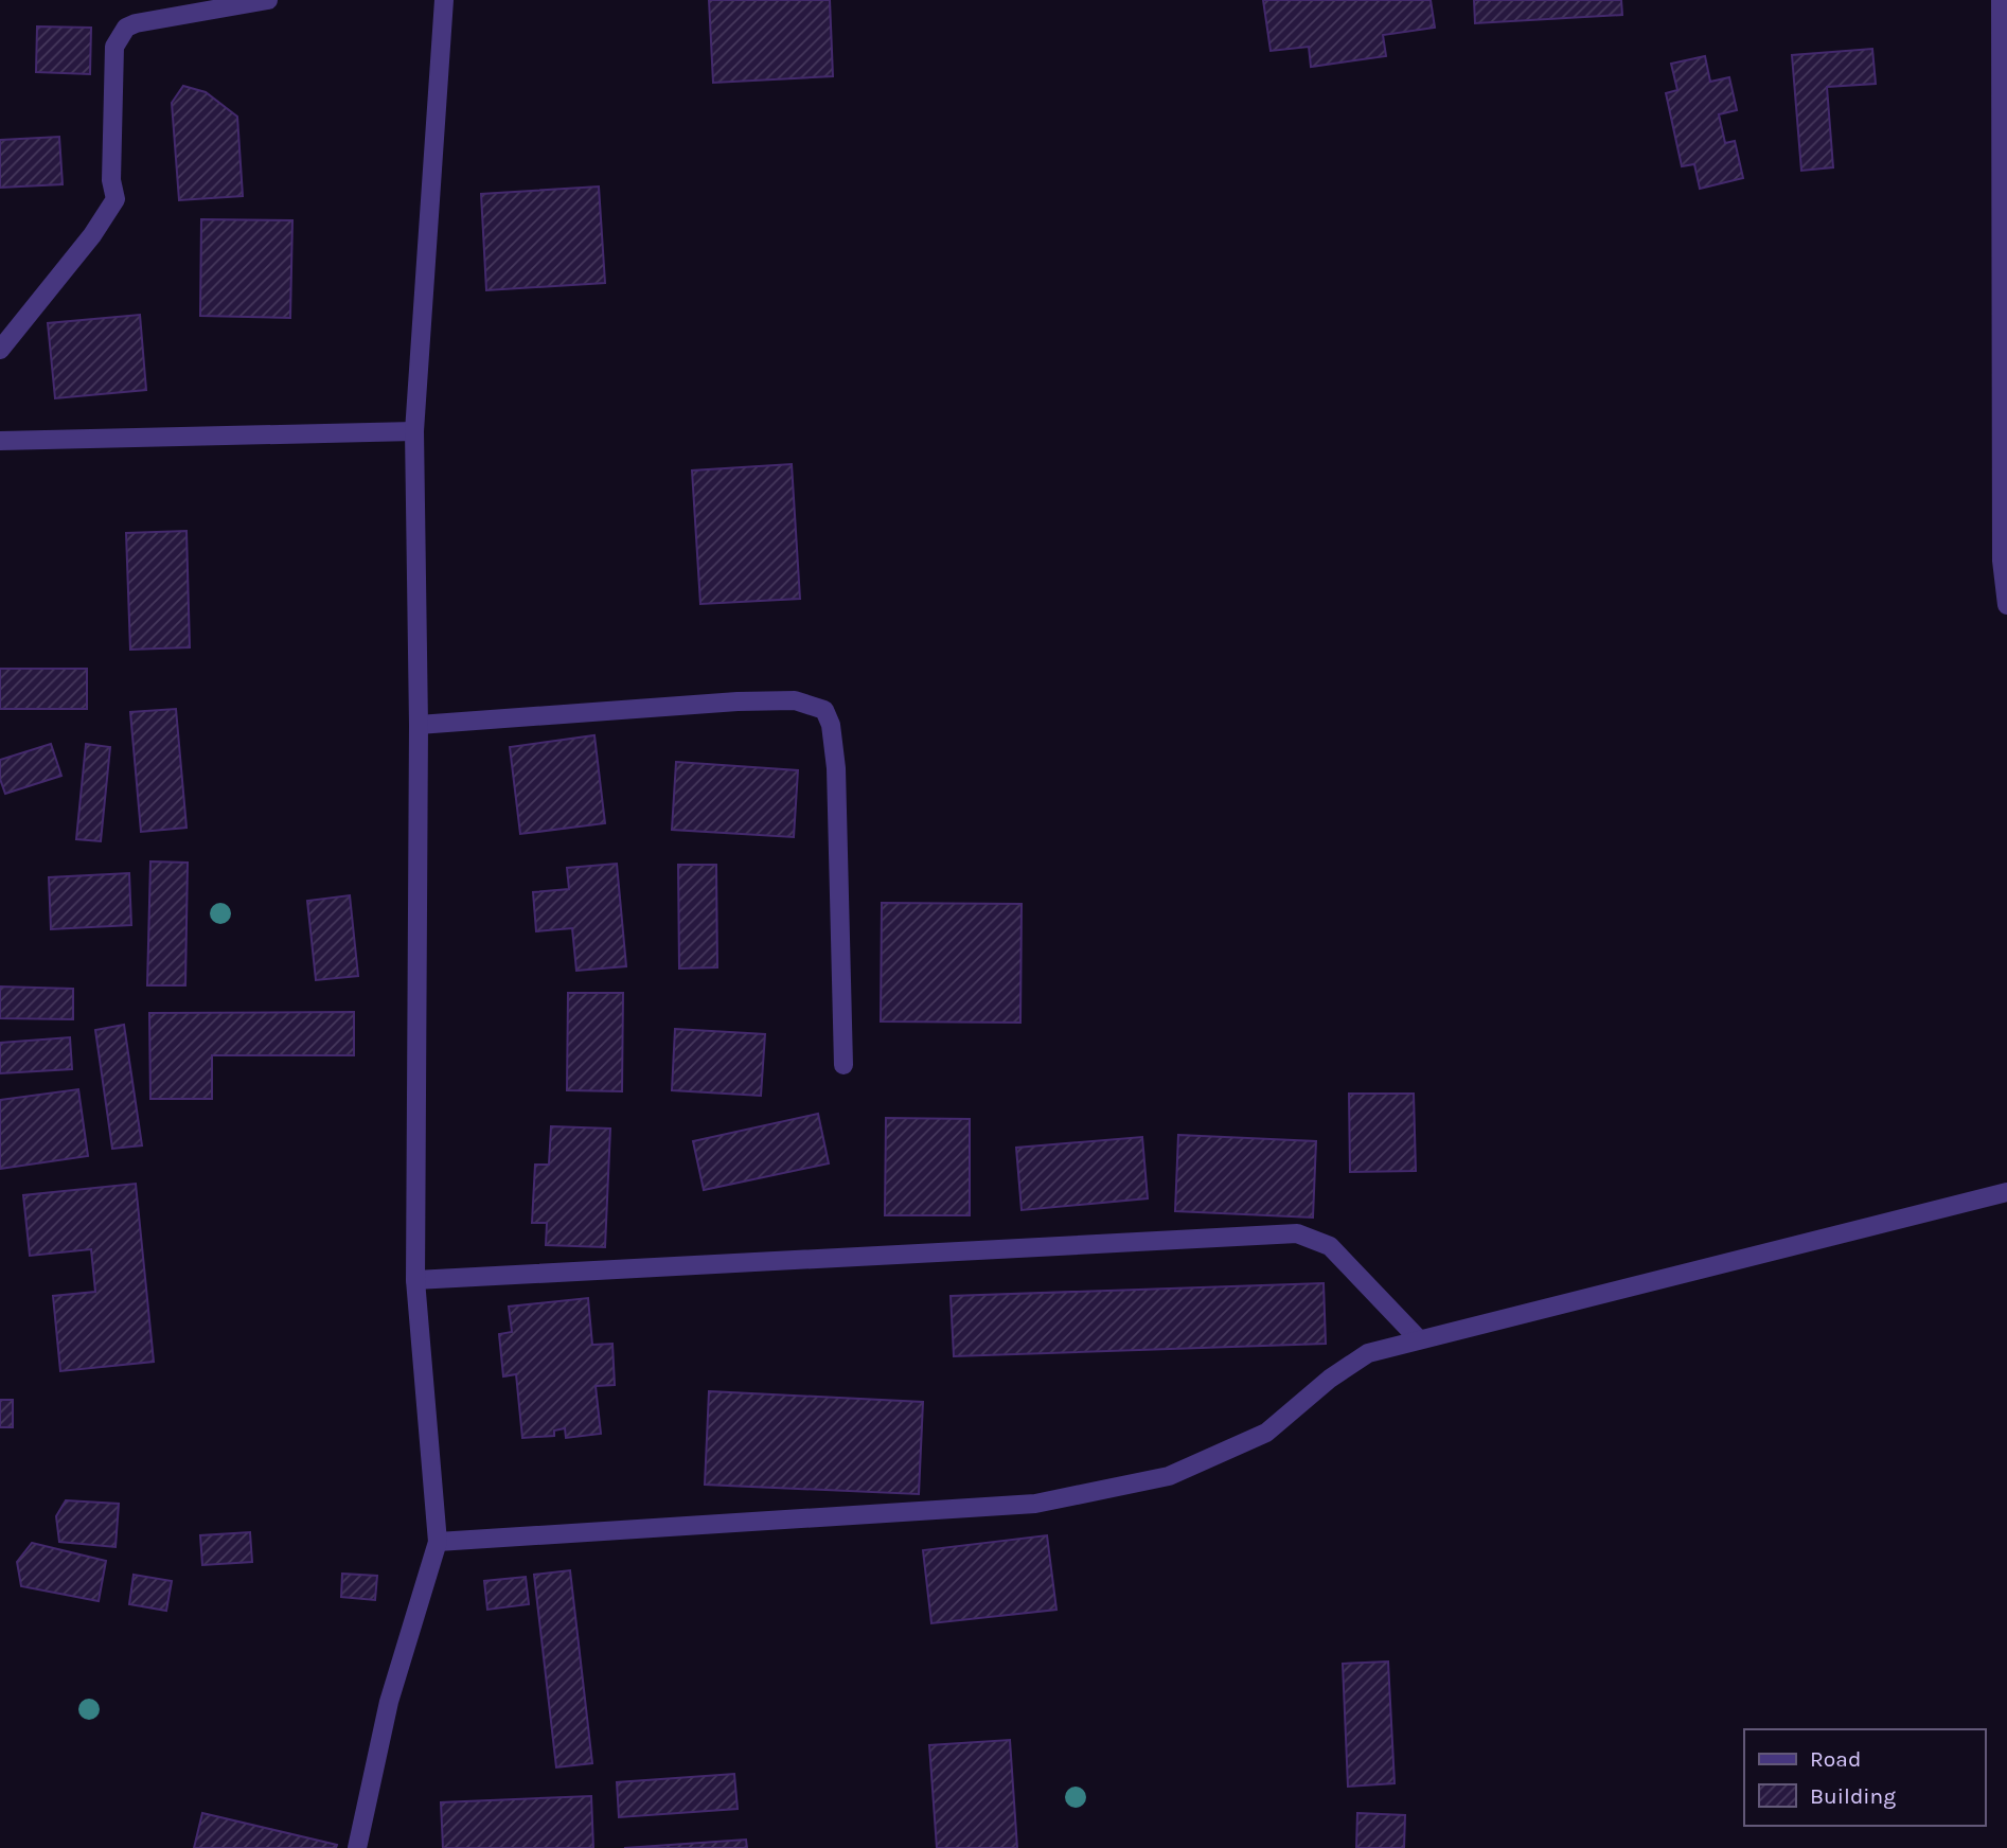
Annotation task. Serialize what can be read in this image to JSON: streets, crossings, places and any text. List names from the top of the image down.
{
  "legend": ["Road", "Building"]
}
